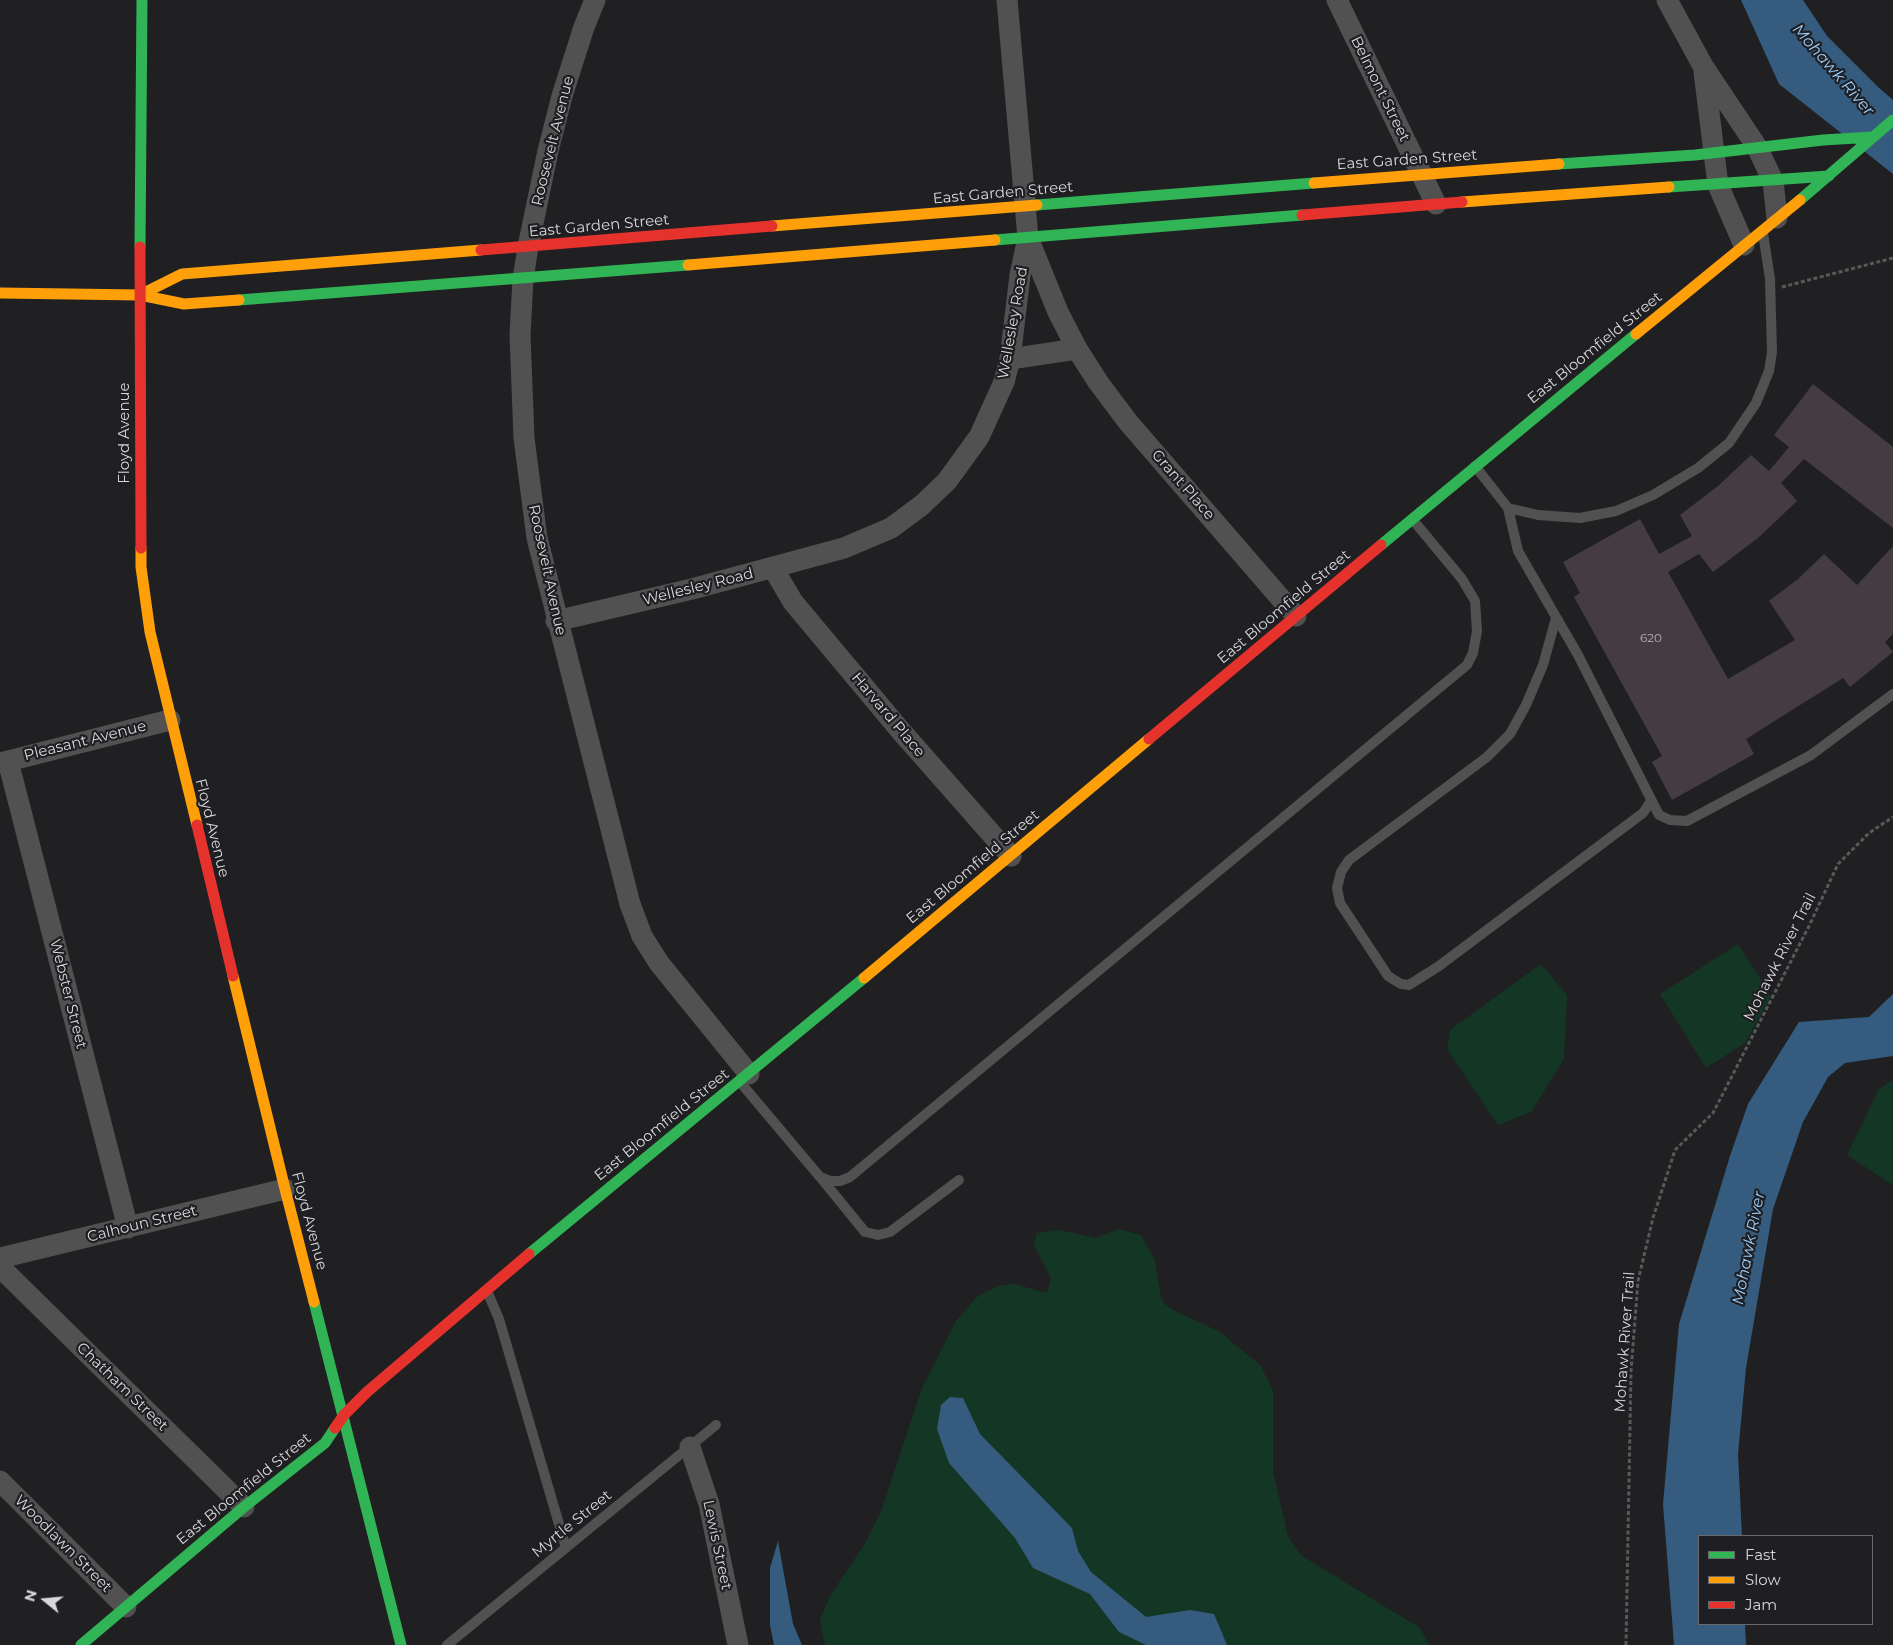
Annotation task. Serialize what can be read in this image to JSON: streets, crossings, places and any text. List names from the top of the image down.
{
  "streets": {
    "street": [
      "Belmont Street",
      "Roosevelt Avenue",
      "East Garden Street",
      "Wellesley Road",
      "East Bloomfield Street",
      "Floyd Avenue",
      "Grant Place",
      "Harvard Place",
      "Pleasant Avenue",
      "Webster Street",
      "Calhoun Street",
      "Chatham Street",
      "Woodlawn Street",
      "Lewis Street"
    ],
    "lane": ["Myrtle Street"],
    "path": ["Mohawk River Trail"]
  },
  "crossings": [
    ["Belmont Street", "East Garden Street"],
    ["Roosevelt Avenue", "East Garden Street"],
    ["Roosevelt Avenue", "Wellesley Road"],
    ["Roosevelt Avenue", "East Bloomfield Street"],
    ["East Garden Street", "Wellesley Road"],
    ["East Garden Street", "East Bloomfield Street"],
    ["East Garden Street", "Floyd Avenue"],
    ["East Garden Street", "Grant Place"],
    ["Wellesley Road", "Grant Place"],
    ["Wellesley Road", "Harvard Place"],
    ["East Bloomfield Street", "Floyd Avenue"],
    ["East Bloomfield Street", "Grant Place"],
    ["East Bloomfield Street", "Harvard Place"],
    ["East Bloomfield Street", "Chatham Street"],
    ["East Bloomfield Street", "Woodlawn Street"],
    ["Floyd Avenue", "Pleasant Avenue"],
    ["Floyd Avenue", "Calhoun Street"],
    ["Pleasant Avenue", "Webster Street"],
    ["Webster Street", "Calhoun Street"],
    ["Myrtle Street", "Lewis Street"]
  ],
  "water": ["Mohawk River"],
  "house_numbers": ["620"],
  "legend": ["Fast", "Slow", "Jam"],
  "north": "left"
}
